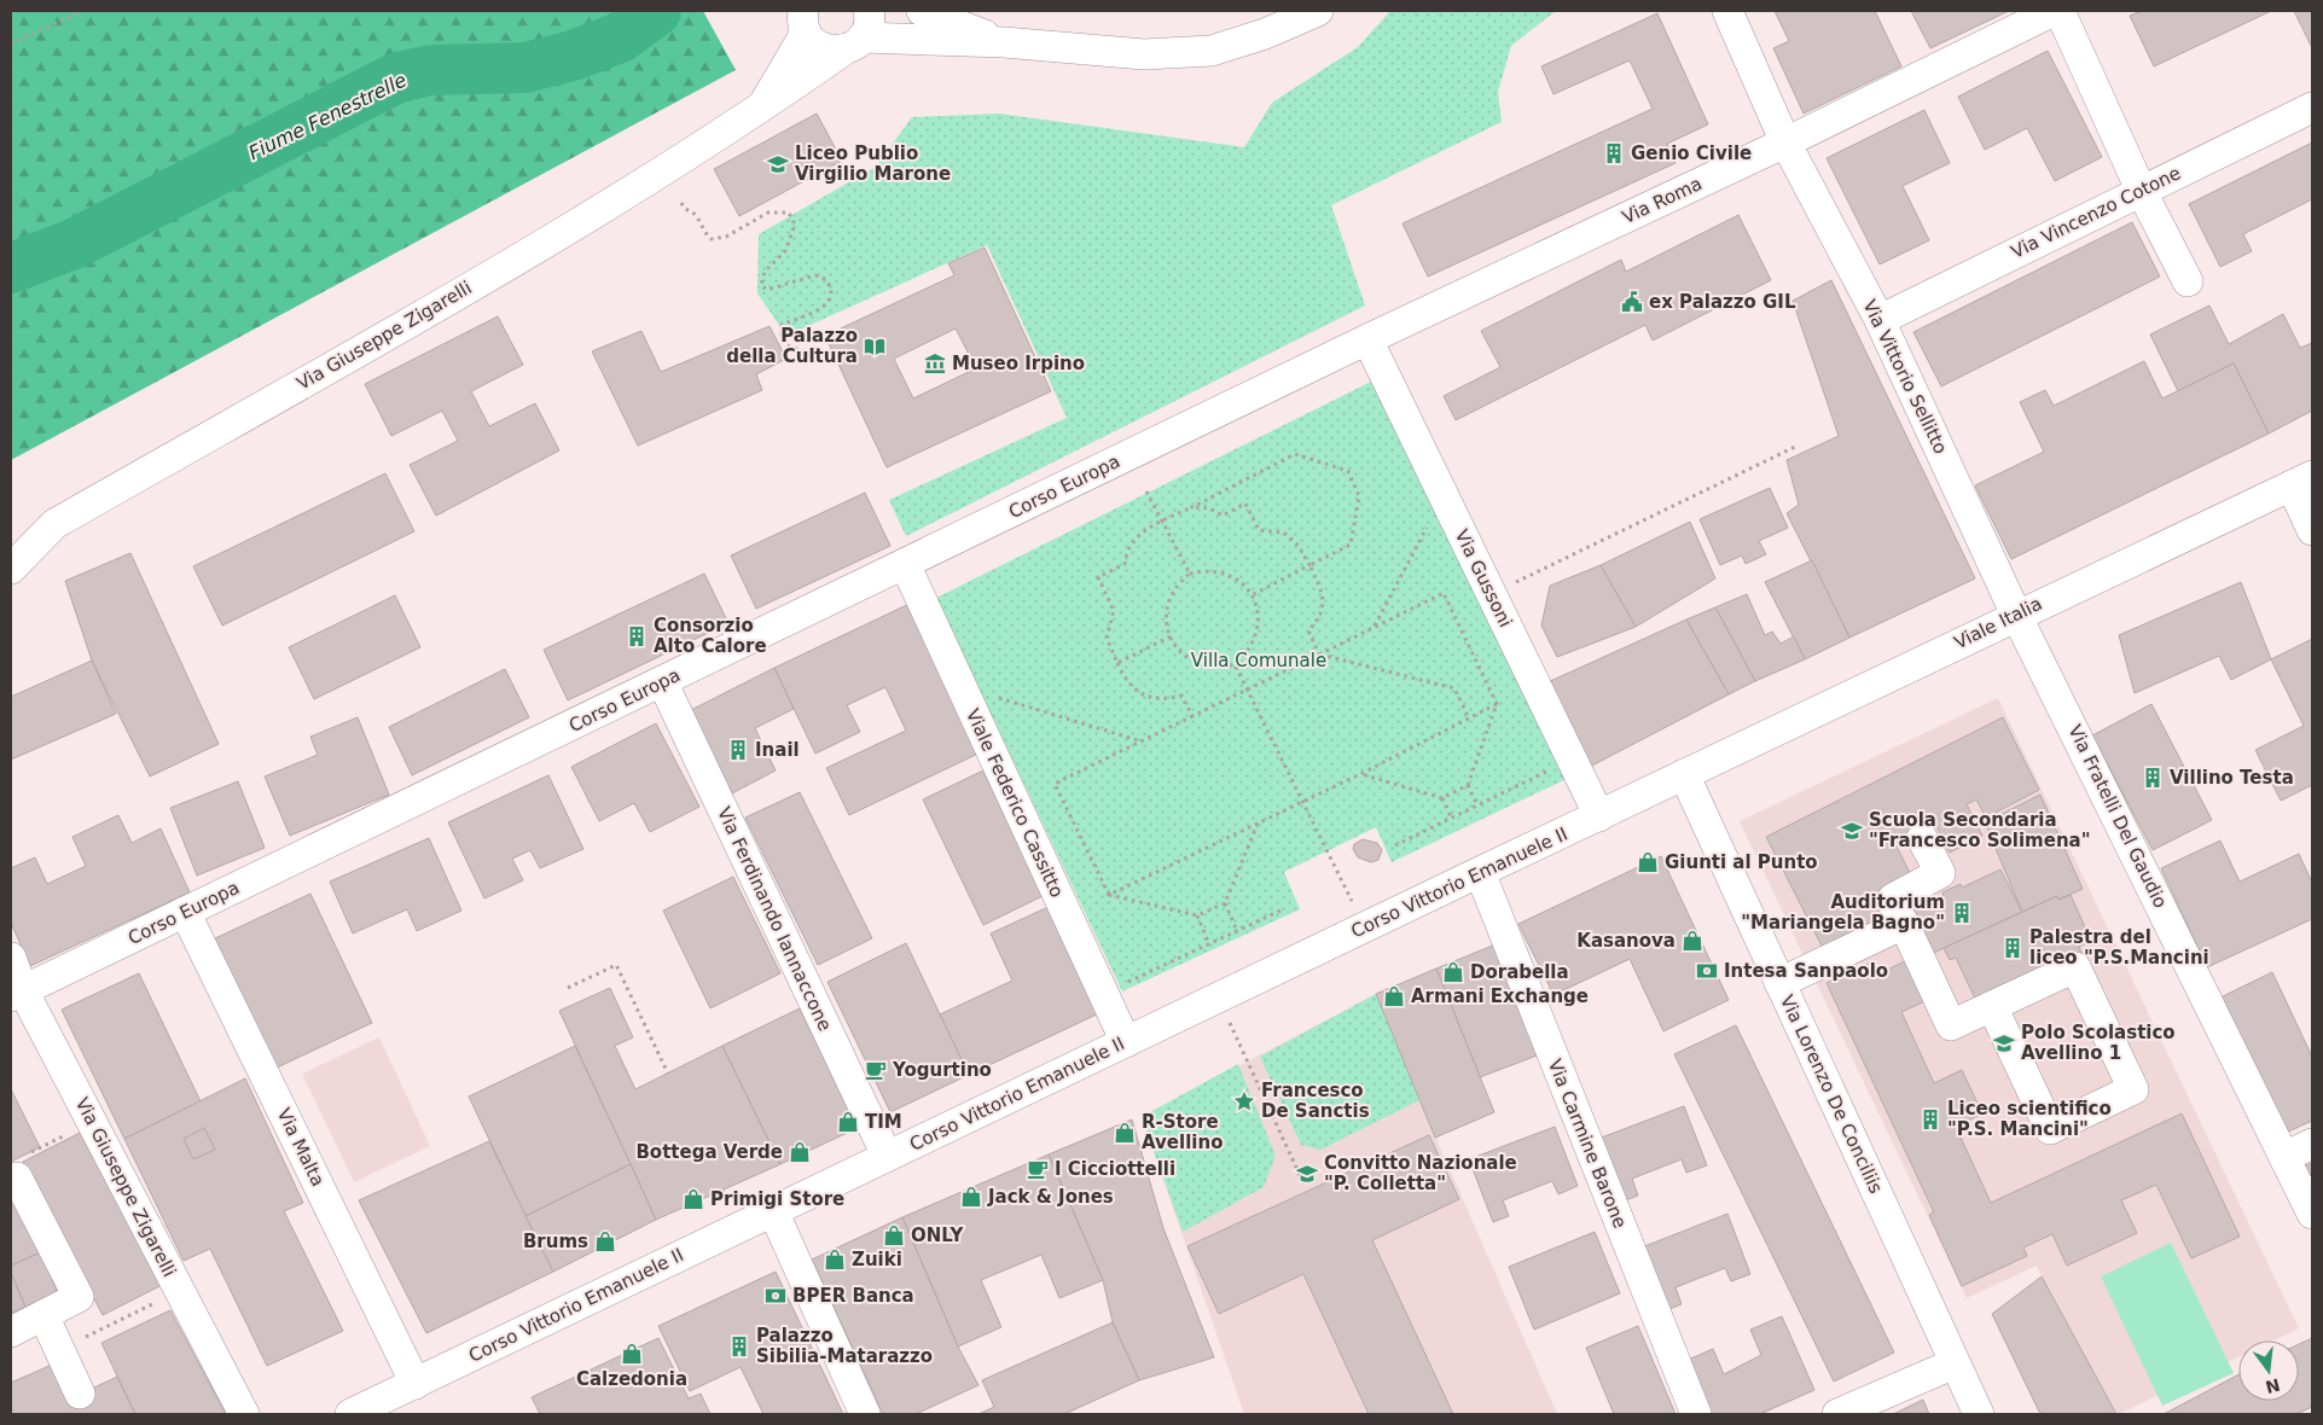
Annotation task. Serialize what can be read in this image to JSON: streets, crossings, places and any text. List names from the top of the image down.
{
  "streets": {
    "street": [
      "Via Roma",
      "Via Vincenzo Cotone",
      "Via Giuseppe Zigarelli",
      "Via Vittorio Sellitto",
      "Corso Europa",
      "Via Gussoni",
      "Viale Italia",
      "Viale Federico Cassitto",
      "Via Fratelli Del Gaudio",
      "Corso Vittorio Emanuele II",
      "Via Ferdinando Iannaccone",
      "Via Lorenzo De Conciliis",
      "Via Carmine Barone",
      "Via Malta"
    ]
  },
  "crossings": [
    ["Via Roma", "Via Vittorio Sellitto"],
    ["Via Roma", "Corso Europa"],
    ["Via Roma", "Via Gussoni"],
    ["Via Vincenzo Cotone", "Via Vittorio Sellitto"],
    ["Via Giuseppe Zigarelli", "Corso Europa"],
    ["Via Vittorio Sellitto", "Viale Italia"],
    ["Via Vittorio Sellitto", "Via Fratelli Del Gaudio"],
    ["Corso Europa", "Via Gussoni"],
    ["Corso Europa", "Viale Federico Cassitto"],
    ["Corso Europa", "Via Ferdinando Iannaccone"],
    ["Corso Europa", "Via Malta"],
    ["Via Gussoni", "Corso Vittorio Emanuele II"],
    ["Viale Italia", "Via Fratelli Del Gaudio"],
    ["Viale Italia", "Corso Vittorio Emanuele II"],
    ["Viale Italia", "Via Lorenzo De Conciliis"],
    ["Viale Federico Cassitto", "Corso Vittorio Emanuele II"],
    ["Corso Vittorio Emanuele II", "Via Ferdinando Iannaccone"],
    ["Corso Vittorio Emanuele II", "Via Lorenzo De Conciliis"],
    ["Corso Vittorio Emanuele II", "Via Carmine Barone"],
    ["Corso Vittorio Emanuele II", "Via Malta"]
  ],
  "water": ["Fiume Fenestrelle"],
  "parks": ["Villa Comunale"],
  "places": {
    "building": [
      "Genio Civile",
      "Consorzio Alto Calore",
      "Inail",
      "Villino Testa",
      "Auditorium \"Mariangela Bagno\"",
      "Palestra del liceo \"P.S.Mancini",
      "Liceo scientifico \"P.S. Mancini\"",
      "Palazzo Sibilia-Matarazzo"
    ],
    "school or university": [
      "Liceo Publio Virgilio Marone",
      "Scuola Secondaria \"Francesco Solimena\"",
      "Polo Scolastico Avellino 1",
      "Convitto Nazionale \"P. Colletta\""
    ],
    "public building": ["ex Palazzo GIL"],
    "library": ["Palazzo della Cultura"],
    "museum": ["Museo Irpino"],
    "shop": [
      "Giunti al Punto",
      "Kasanova",
      "Dorabella",
      "Armani Exchange",
      "TIM",
      "R-Store Avellino",
      "Bottega Verde",
      "Jack & Jones",
      "Primigi Store",
      "ONLY",
      "Brums",
      "Zuiki",
      "Calzedonia"
    ],
    "bank": ["Intesa Sanpaolo", "BPER Banca"],
    "cafe": ["Yogurtino", "I Cicciottelli"],
    "place": ["Francesco De Sanctis"]
  },
  "north": "bottom"
}
